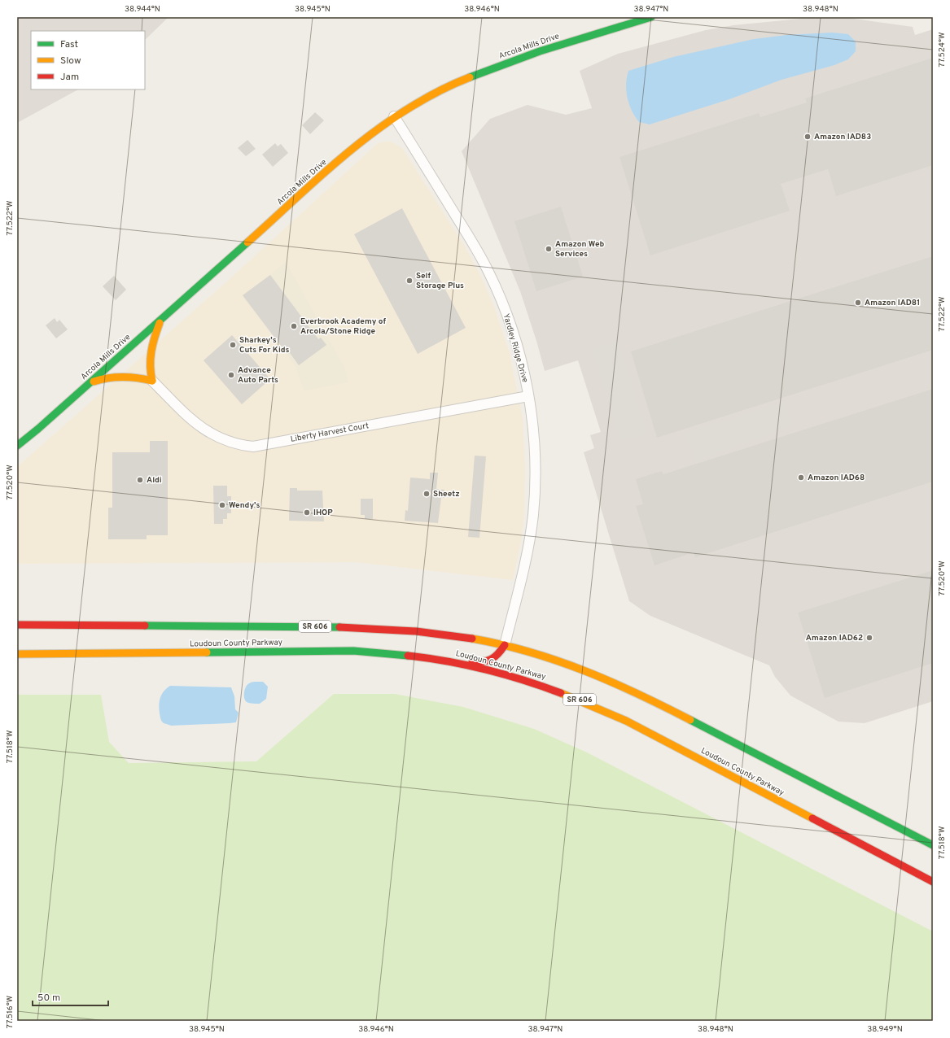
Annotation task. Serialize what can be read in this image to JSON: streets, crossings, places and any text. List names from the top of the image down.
{
  "streets": {
    "main road": ["Arcola Mills Drive", "SR 606", "Loudoun County Parkway"],
    "street": ["Yardley Ridge Drive", "Liberty Harvest Court"]
  },
  "crossings": [
    ["Arcola Mills Drive", "Yardley Ridge Drive"],
    ["Yardley Ridge Drive", "Liberty Harvest Court"],
    ["Yardley Ridge Drive", "Loudoun County Parkway"]
  ],
  "places": [
    "Amazon IAD83",
    "Amazon Web Services",
    "Self Storage Plus",
    "Amazon IAD81",
    "Everbrook Academy of Arcola/Stone Ridge",
    "Sharkey's Cuts For Kids",
    "Advance Auto Parts",
    "Amazon IAD68",
    "Aldi",
    "Sheetz",
    "Wendy's",
    "IHOP",
    "Amazon IAD62"
  ],
  "legend": ["Fast", "Slow", "Jam"],
  "scale_bar": "50 m",
  "coordinates": [
    "38.944°N",
    "38.945°N",
    "38.946°N",
    "38.947°N",
    "38.948°N",
    "77.524°W",
    "77.522°W",
    "77.520°W",
    "77.518°W",
    "77.516°W",
    "38.949°N"
  ]
}
